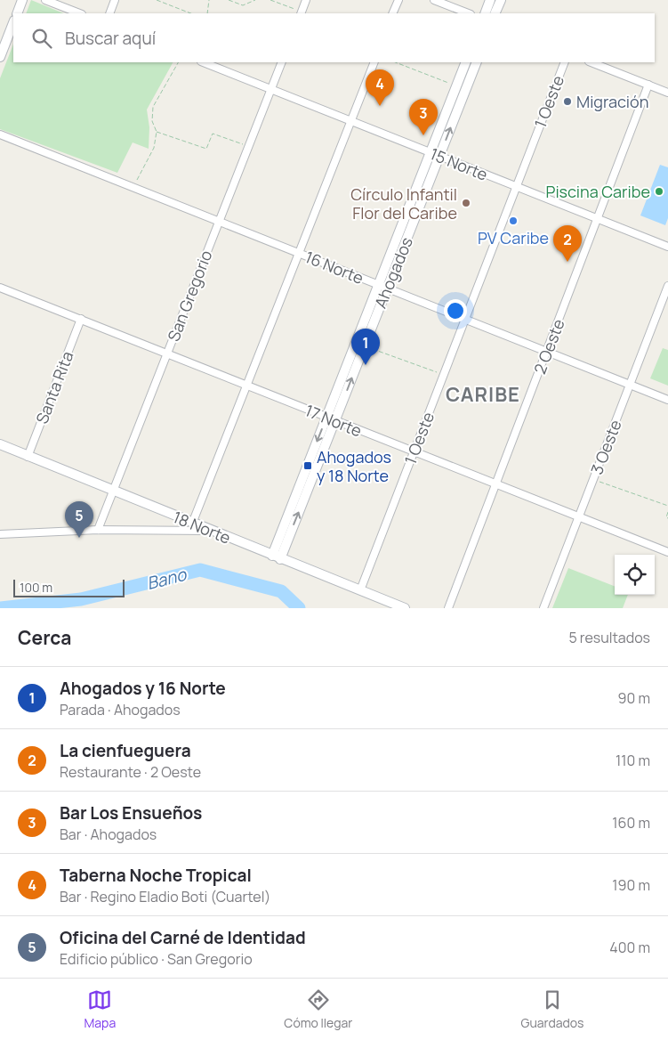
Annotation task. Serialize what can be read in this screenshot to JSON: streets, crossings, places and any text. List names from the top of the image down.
{
  "streets": {
    "main road": ["Ahogados", "18 Norte"],
    "street": [
      "1 Oeste",
      "15 Norte",
      "16 Norte",
      "San Gregorio",
      "2 Oeste",
      "Santa Rita",
      "17 Norte",
      "3 Oeste"
    ]
  },
  "crossings": [
    ["1 Oeste", "15 Norte"],
    ["1 Oeste", "16 Norte"],
    ["1 Oeste", "17 Norte"],
    ["1 Oeste", "18 Norte"],
    ["15 Norte", "Ahogados"],
    ["15 Norte", "San Gregorio"],
    ["15 Norte", "2 Oeste"],
    ["16 Norte", "Ahogados"],
    ["16 Norte", "San Gregorio"],
    ["16 Norte", "2 Oeste"],
    ["16 Norte", "3 Oeste"],
    ["Ahogados", "17 Norte"],
    ["Ahogados", "18 Norte"],
    ["San Gregorio", "17 Norte"],
    ["San Gregorio", "18 Norte"],
    ["2 Oeste", "17 Norte"],
    ["Santa Rita", "17 Norte"],
    ["Santa Rita", "18 Norte"],
    ["17 Norte", "3 Oeste"]
  ],
  "districts": ["CARIBE"],
  "water": ["Bano"],
  "places": {
    "other": [
      "Migración",
      "Piscina Caribe",
      "Círculo Infantil Flor del Caribe",
      "PV Caribe"
    ],
    "transit": ["Ahogados y 18 Norte"]
  },
  "scale_bar": "100 m",
  "page": {
    "search": "Buscar aquí",
    "pins": [
      "4",
      "3",
      "2",
      "1",
      "5"
    ],
    "scale": "100 m",
    "heading": ["Cerca", "5 resultados"],
    "list": [
      {
        "mark": "1",
        "name": "Ahogados y 16 Norte",
        "note": "Parada · Ahogados",
        "value": "90 m"
      },
      {
        "mark": "2",
        "name": "La cienfueguera",
        "note": "Restaurante · 2 Oeste",
        "value": "110 m"
      },
      {
        "mark": "3",
        "name": "Bar Los Ensueños",
        "note": "Bar · Ahogados",
        "value": "160 m"
      },
      {
        "mark": "4",
        "name": "Taberna Noche Tropical",
        "note": "Bar · Regino Eladio Boti (Cuartel)",
        "value": "190 m"
      },
      {
        "mark": "5",
        "name": "Oficina del Carné de Identidad",
        "note": "Edificio público · San Gregorio",
        "value": "400 m"
      }
    ],
    "nav": ["Mapa", "Cómo llegar", "Guardados"]
  }
}
